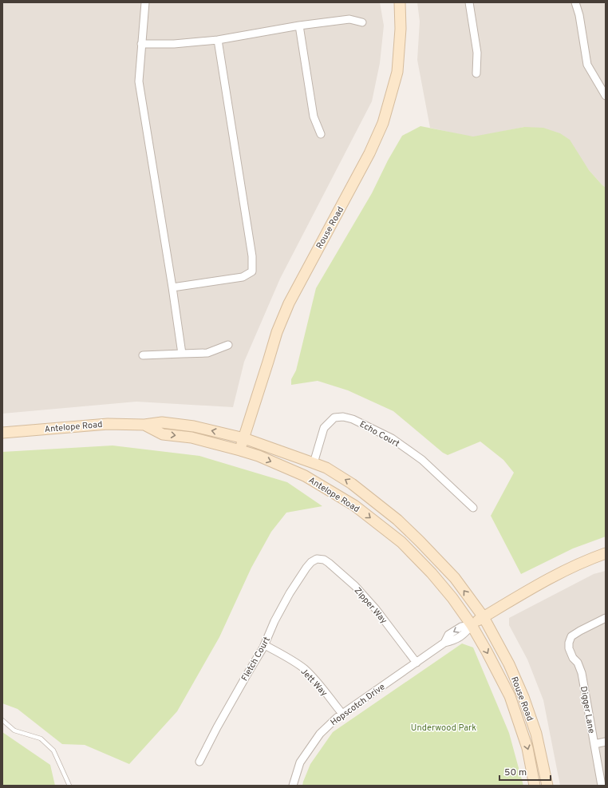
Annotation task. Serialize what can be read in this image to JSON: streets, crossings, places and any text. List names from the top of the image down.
{
  "streets": {
    "street": [
      "Rouse Road",
      "Antelope Road",
      "Echo Court",
      "Zipper Way",
      "Fletch Court",
      "Jett Way",
      "Hopscotch Drive",
      "Digger Lane"
    ]
  },
  "crossings": [
    ["Rouse Road", "Antelope Road"],
    ["Rouse Road", "Hopscotch Drive"],
    ["Antelope Road", "Echo Court"],
    ["Antelope Road", "Hopscotch Drive"],
    ["Zipper Way", "Fletch Court"],
    ["Zipper Way", "Hopscotch Drive"],
    ["Fletch Court", "Jett Way"],
    ["Jett Way", "Hopscotch Drive"]
  ],
  "parks": ["Underwood Park"],
  "scale_bar": "50 m"
}
